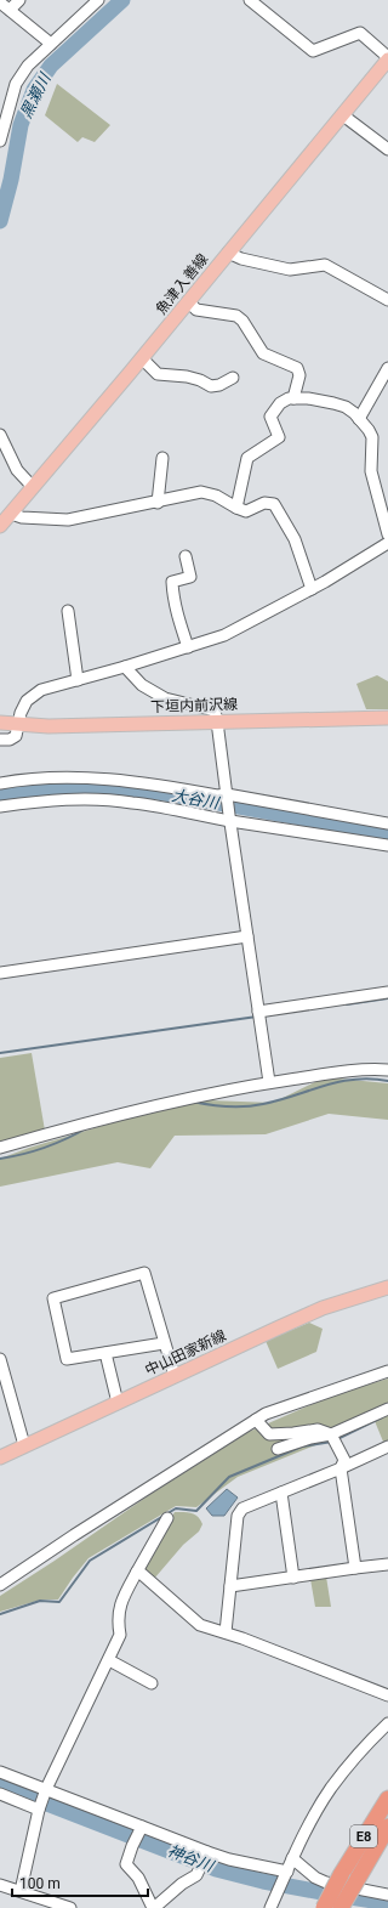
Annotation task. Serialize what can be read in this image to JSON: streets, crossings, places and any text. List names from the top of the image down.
{
  "streets": {
    "highway": ["E8"],
    "main road": ["魚津入善線", "下垣内前沢線", "中山田家新線"]
  },
  "water": ["黒瀬川", "大谷川", "神谷川"],
  "scale_bar": "100 m"
}
